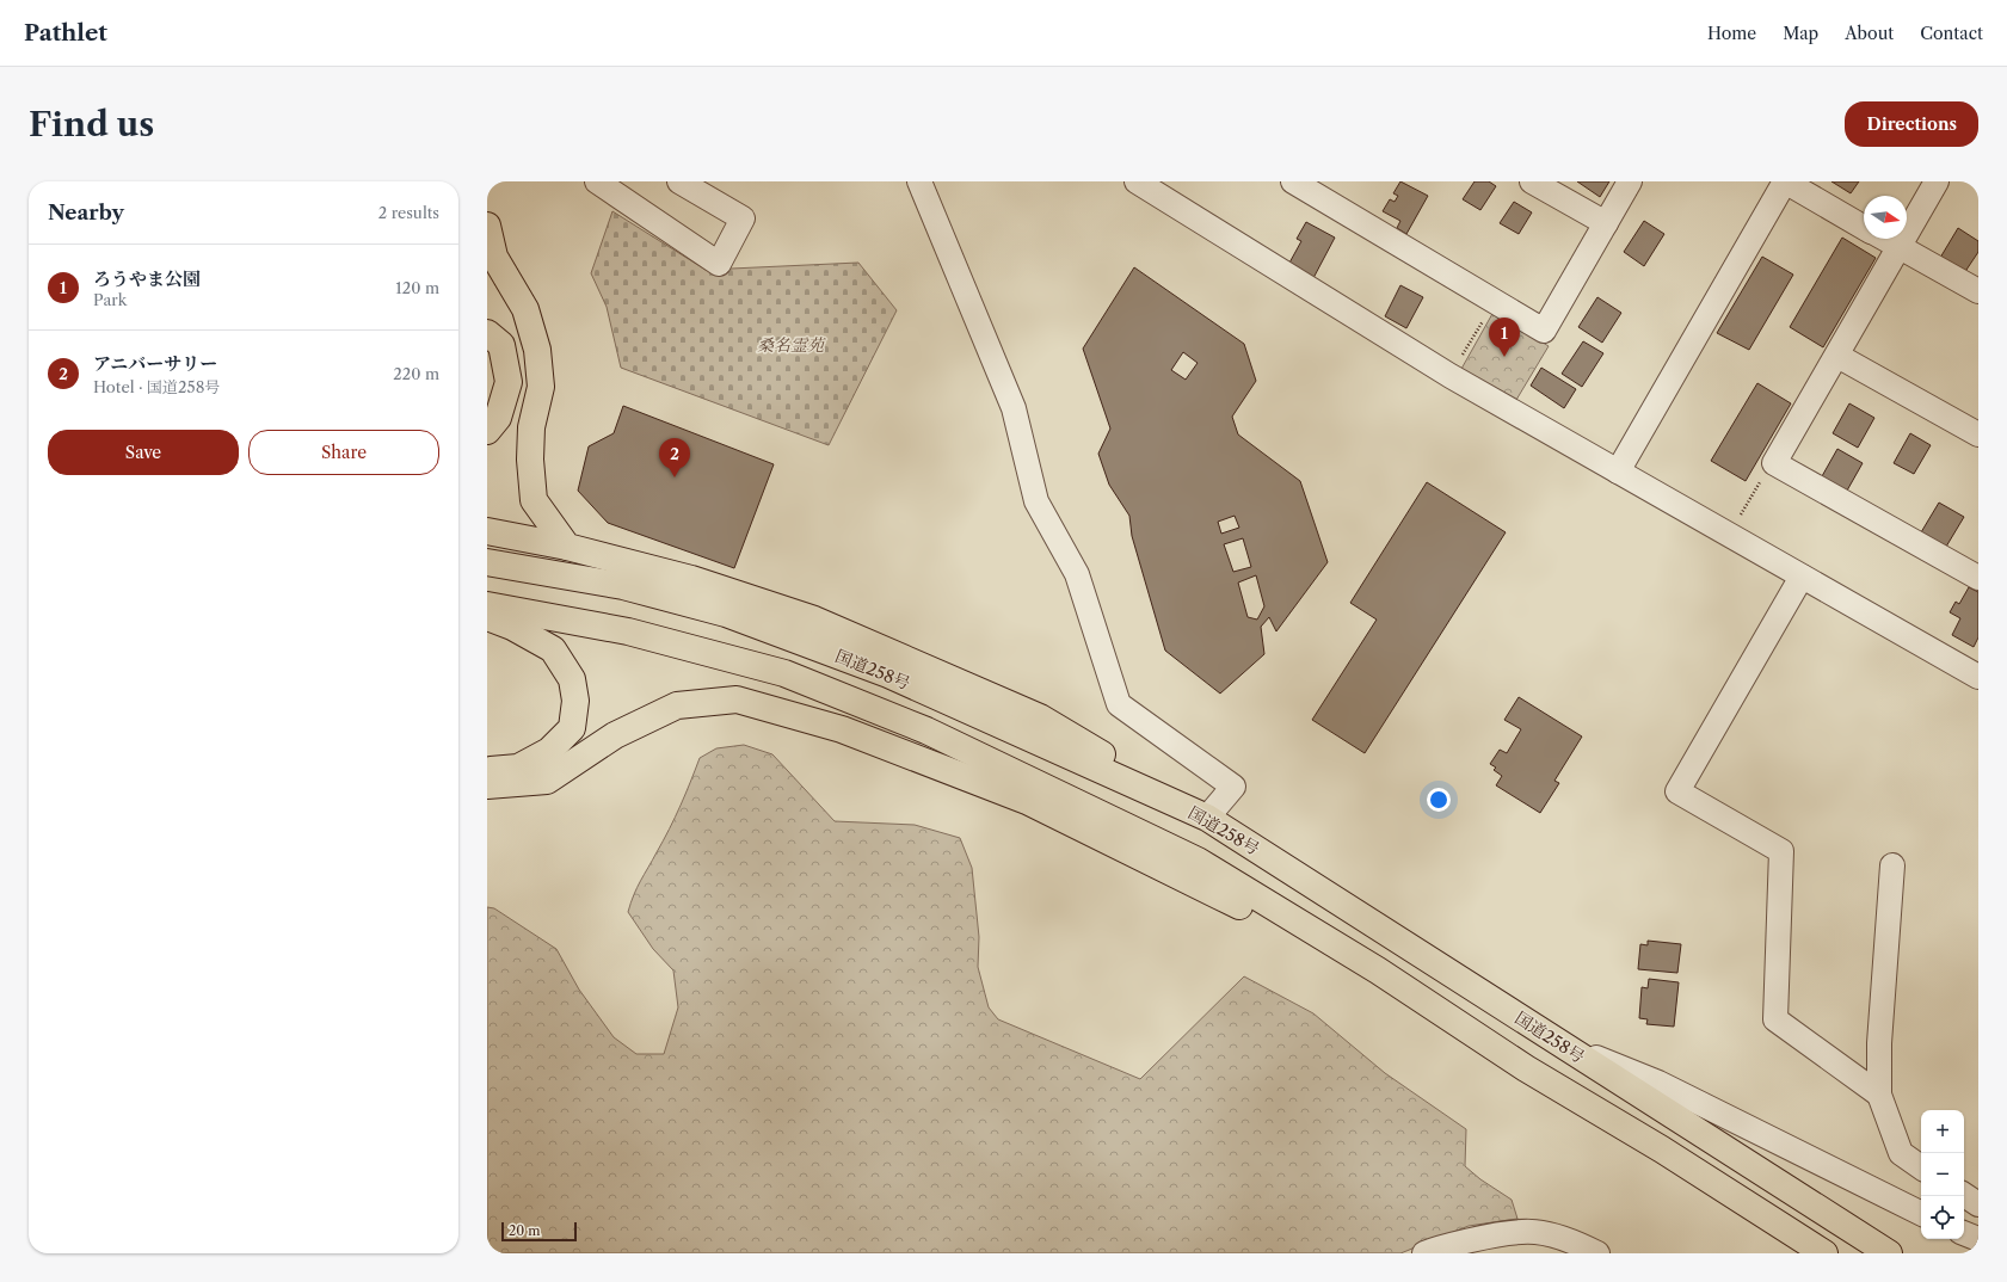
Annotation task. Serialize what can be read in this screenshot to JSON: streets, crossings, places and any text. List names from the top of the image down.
{
  "streets": {
    "highway": ["国道258号"]
  },
  "parks": ["桑名霊苑"],
  "scale_bar": "20 m",
  "north": "right",
  "page": {
    "header": "Pathlet",
    "nav": [
      "Home",
      "Map",
      "About",
      "Contact"
    ],
    "buttons": [
      "Directions",
      ["Save", "Share"]
    ],
    "title": "Find us",
    "heading": ["Nearby", "2 results"],
    "list": [
      {
        "mark": "1",
        "name": "ろうやま公園",
        "note": "Park",
        "value": "120 m"
      },
      {
        "mark": "2",
        "name": "アニバーサリー",
        "note": "Hotel · 国道258号",
        "value": "220 m"
      }
    ],
    "pins": ["1", "2"],
    "map_buttons": ["+", "−"],
    "scale": "20 m"
  }
}
